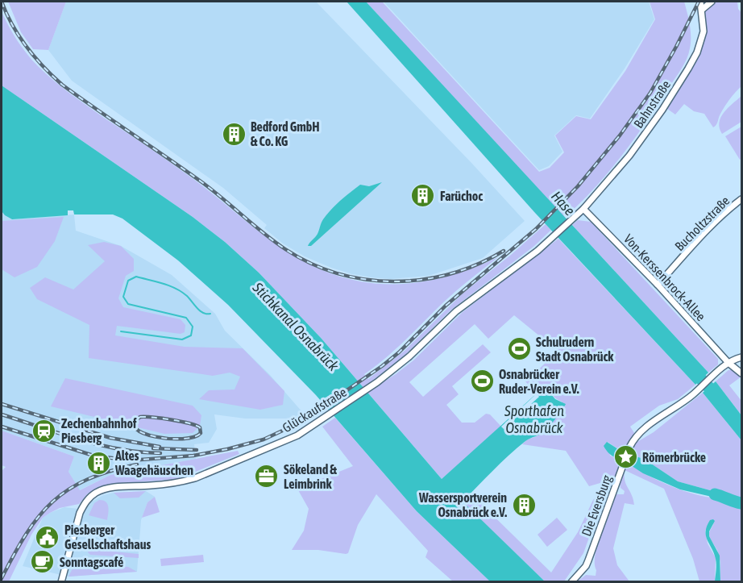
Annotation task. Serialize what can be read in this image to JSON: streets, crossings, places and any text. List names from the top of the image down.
{
  "streets": {
    "street": [
      "Bahnstraße",
      "Bucholtzstraße",
      "Von-Kerssenbrock-Allee",
      "Glückaufstraße",
      "Die Eversburg"
    ]
  },
  "crossings": [
    ["Bahnstraße", "Von-Kerssenbrock-Allee"],
    ["Bahnstraße", "Glückaufstraße"],
    ["Bucholtzstraße", "Von-Kerssenbrock-Allee"],
    ["Von-Kerssenbrock-Allee", "Glückaufstraße"],
    ["Von-Kerssenbrock-Allee", "Die Eversburg"]
  ],
  "water": ["Hase", "Stichkanal Osnabrück", "Sporthafen Osnabrück"],
  "places": {
    "building": [
      "Bedford GmbH & Co. KG",
      "Farüchoc",
      "Altes Waagehäuschen",
      "Wassersportverein Osnabrück e.V."
    ],
    "sports": ["Schulrudern Stadt Osnabrück", "Osnabrücker Ruder-Verein e.V."],
    "station": ["Zechenbahnhof Piesberg"],
    "place": ["Römerbrücke"],
    "office": ["Sökeland & Leimbrink"],
    "public building": ["Piesberger Gesellschaftshaus"],
    "cafe": ["Sonntagscafé"]
  }
}
